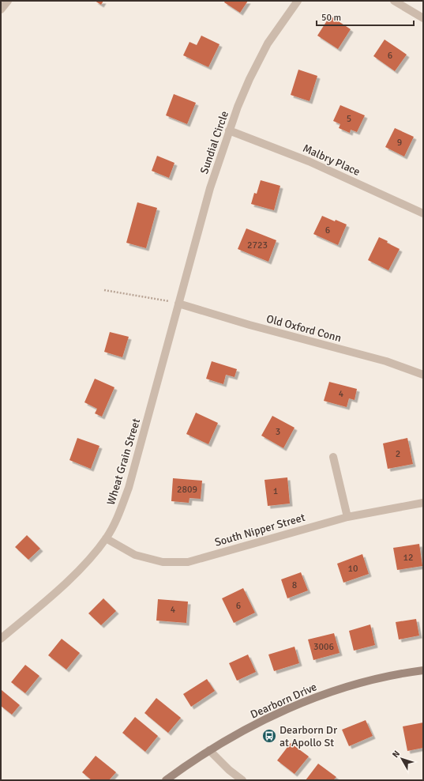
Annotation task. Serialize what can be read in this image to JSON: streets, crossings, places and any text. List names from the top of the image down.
{
  "streets": {
    "street": [
      "Sundial Circle",
      "Malbry Place",
      "Old Oxford Conn",
      "Wheat Grain Street",
      "South Nipper Street",
      "Dearborn Drive"
    ]
  },
  "crossings": [
    ["Sundial Circle", "Malbry Place"],
    ["Sundial Circle", "Old Oxford Conn"],
    ["Sundial Circle", "Wheat Grain Street"],
    ["Old Oxford Conn", "Wheat Grain Street"],
    ["Wheat Grain Street", "South Nipper Street"]
  ],
  "places": {
    "bus stop": ["Dearborn Dr at Apollo St"]
  },
  "house_numbers": [
    "6",
    "5",
    "9",
    "6",
    "2723",
    "4",
    "3",
    "2",
    "2809",
    "1",
    "12",
    "10",
    "8",
    "6",
    "4",
    "3006"
  ],
  "scale_bar": "50 m",
  "north": "top left"
}
